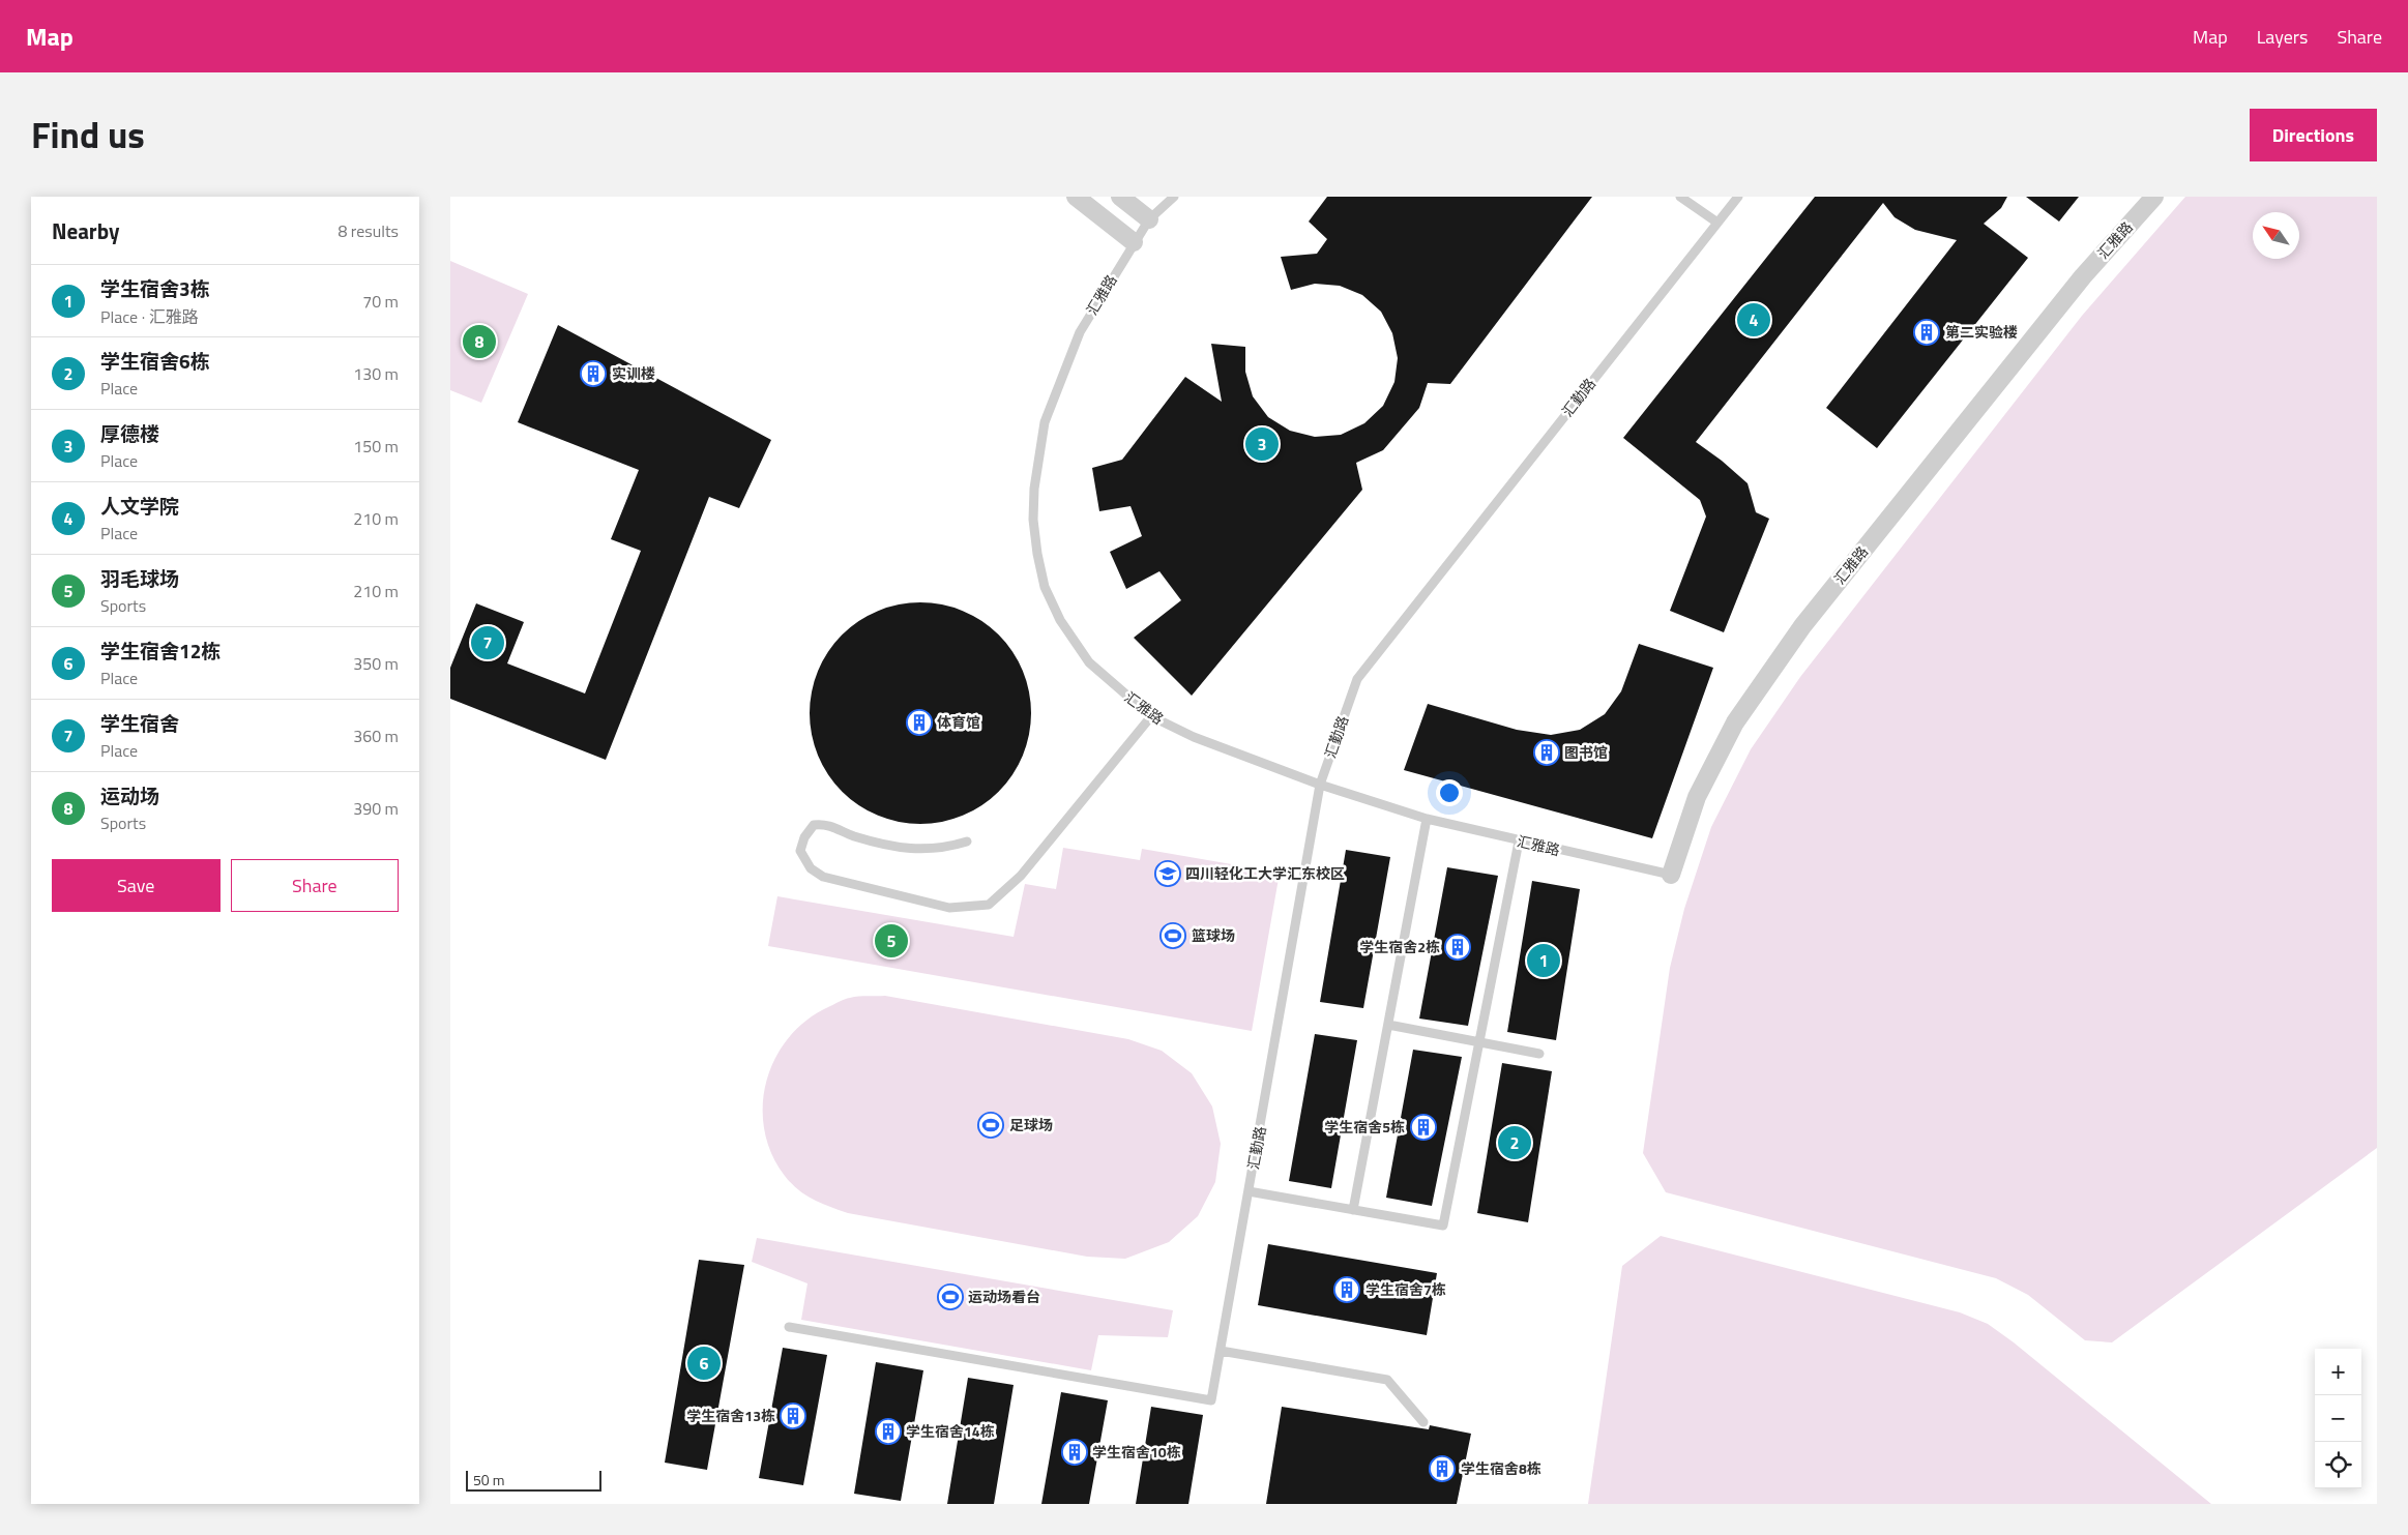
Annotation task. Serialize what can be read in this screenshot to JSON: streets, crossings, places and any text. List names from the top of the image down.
{
  "streets": {
    "street": ["汇雅路"],
    "lane": ["汇勤路"]
  },
  "crossings": [
    ["汇雅路", "汇勤路"]
  ],
  "places": {
    "building": [
      "第二实验楼",
      "实训楼",
      "体育馆",
      "图书馆",
      "学生宿舍2栋",
      "学生宿舍5栋",
      "学生宿舍7栋",
      "学生宿舍13栋",
      "学生宿舍14栋",
      "学生宿舍10栋",
      "学生宿舍8栋"
    ],
    "school or university": ["四川轻化工大学汇东校区"],
    "sports": ["篮球场", "足球场", "运动场看台"]
  },
  "scale_bar": "50 m",
  "north": "top left",
  "page": {
    "header": "Map",
    "nav": ["Map", "Layers", "Share"],
    "title": "Find us",
    "buttons": [
      "Directions",
      ["Save", "Share"]
    ],
    "heading": ["Nearby", "8 results"],
    "list": [
      {
        "mark": "1",
        "name": "学生宿舍3栋",
        "note": "Place · 汇雅路",
        "value": "70 m"
      },
      {
        "mark": "2",
        "name": "学生宿舍6栋",
        "note": "Place",
        "value": "130 m"
      },
      {
        "mark": "3",
        "name": "厚德楼",
        "note": "Place",
        "value": "150 m"
      },
      {
        "mark": "4",
        "name": "人文学院",
        "note": "Place",
        "value": "210 m"
      },
      {
        "mark": "5",
        "name": "羽毛球场",
        "note": "Sports",
        "value": "210 m"
      },
      {
        "mark": "6",
        "name": "学生宿舍12栋",
        "note": "Place",
        "value": "350 m"
      },
      {
        "mark": "7",
        "name": "学生宿舍",
        "note": "Place",
        "value": "360 m"
      },
      {
        "mark": "8",
        "name": "运动场",
        "note": "Sports",
        "value": "390 m"
      }
    ],
    "pins": [
      "4",
      "8",
      "3",
      "7",
      "5",
      "1",
      "2",
      "6"
    ],
    "map_buttons": ["+", "−"],
    "scale": "50 m"
  }
}
